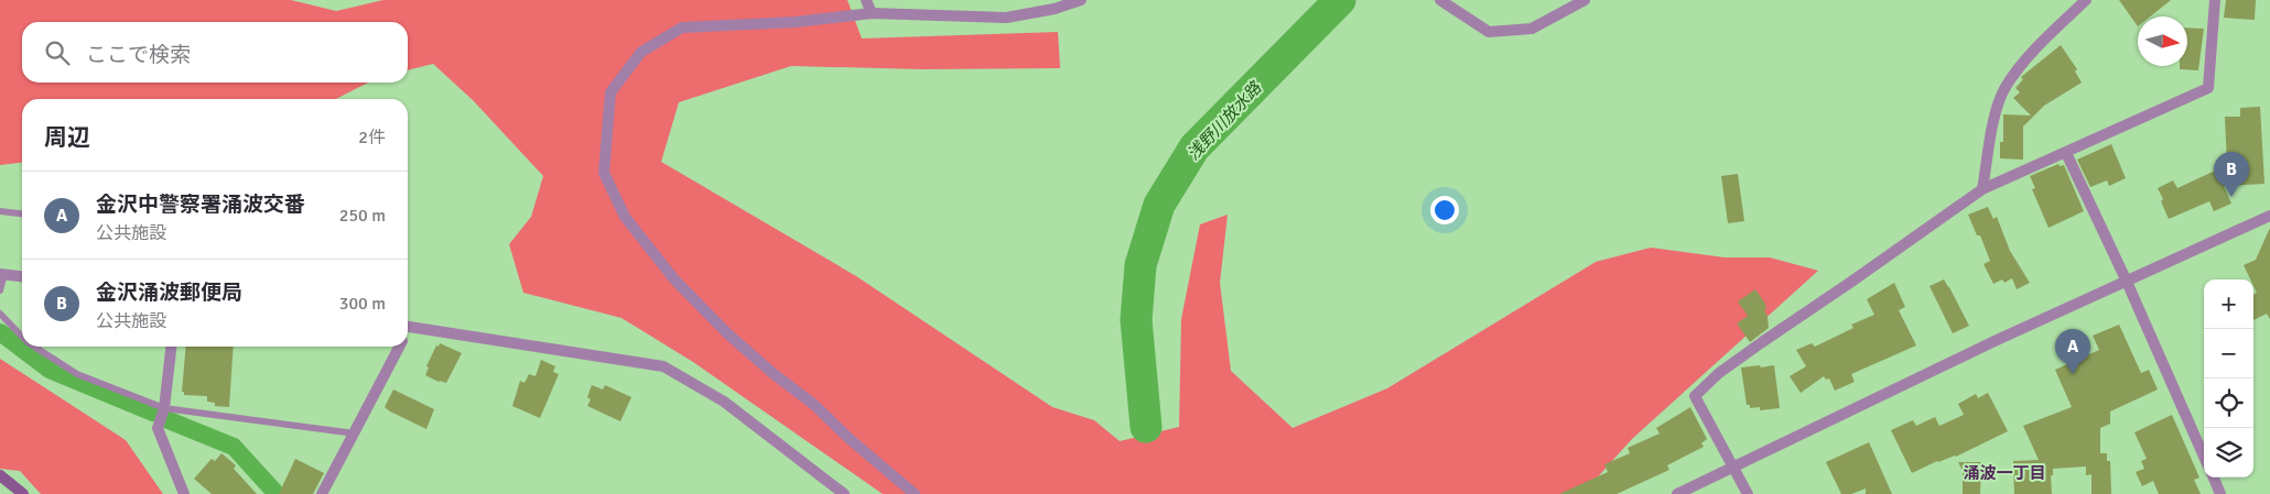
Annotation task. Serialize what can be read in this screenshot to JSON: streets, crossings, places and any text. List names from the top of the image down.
{
  "districts": ["涌波一丁目"],
  "water": ["浅野川放水路"],
  "north": "right",
  "page": {
    "search": "ここで検索",
    "heading": ["周辺", "2件"],
    "pins": ["B", "A"],
    "list": [
      {
        "mark": "A",
        "name": "金沢中警察署涌波交番",
        "note": "公共施設",
        "value": "250 m"
      },
      {
        "mark": "B",
        "name": "金沢涌波郵便局",
        "note": "公共施設",
        "value": "300 m"
      }
    ],
    "map_buttons": ["+", "−"]
  }
}
